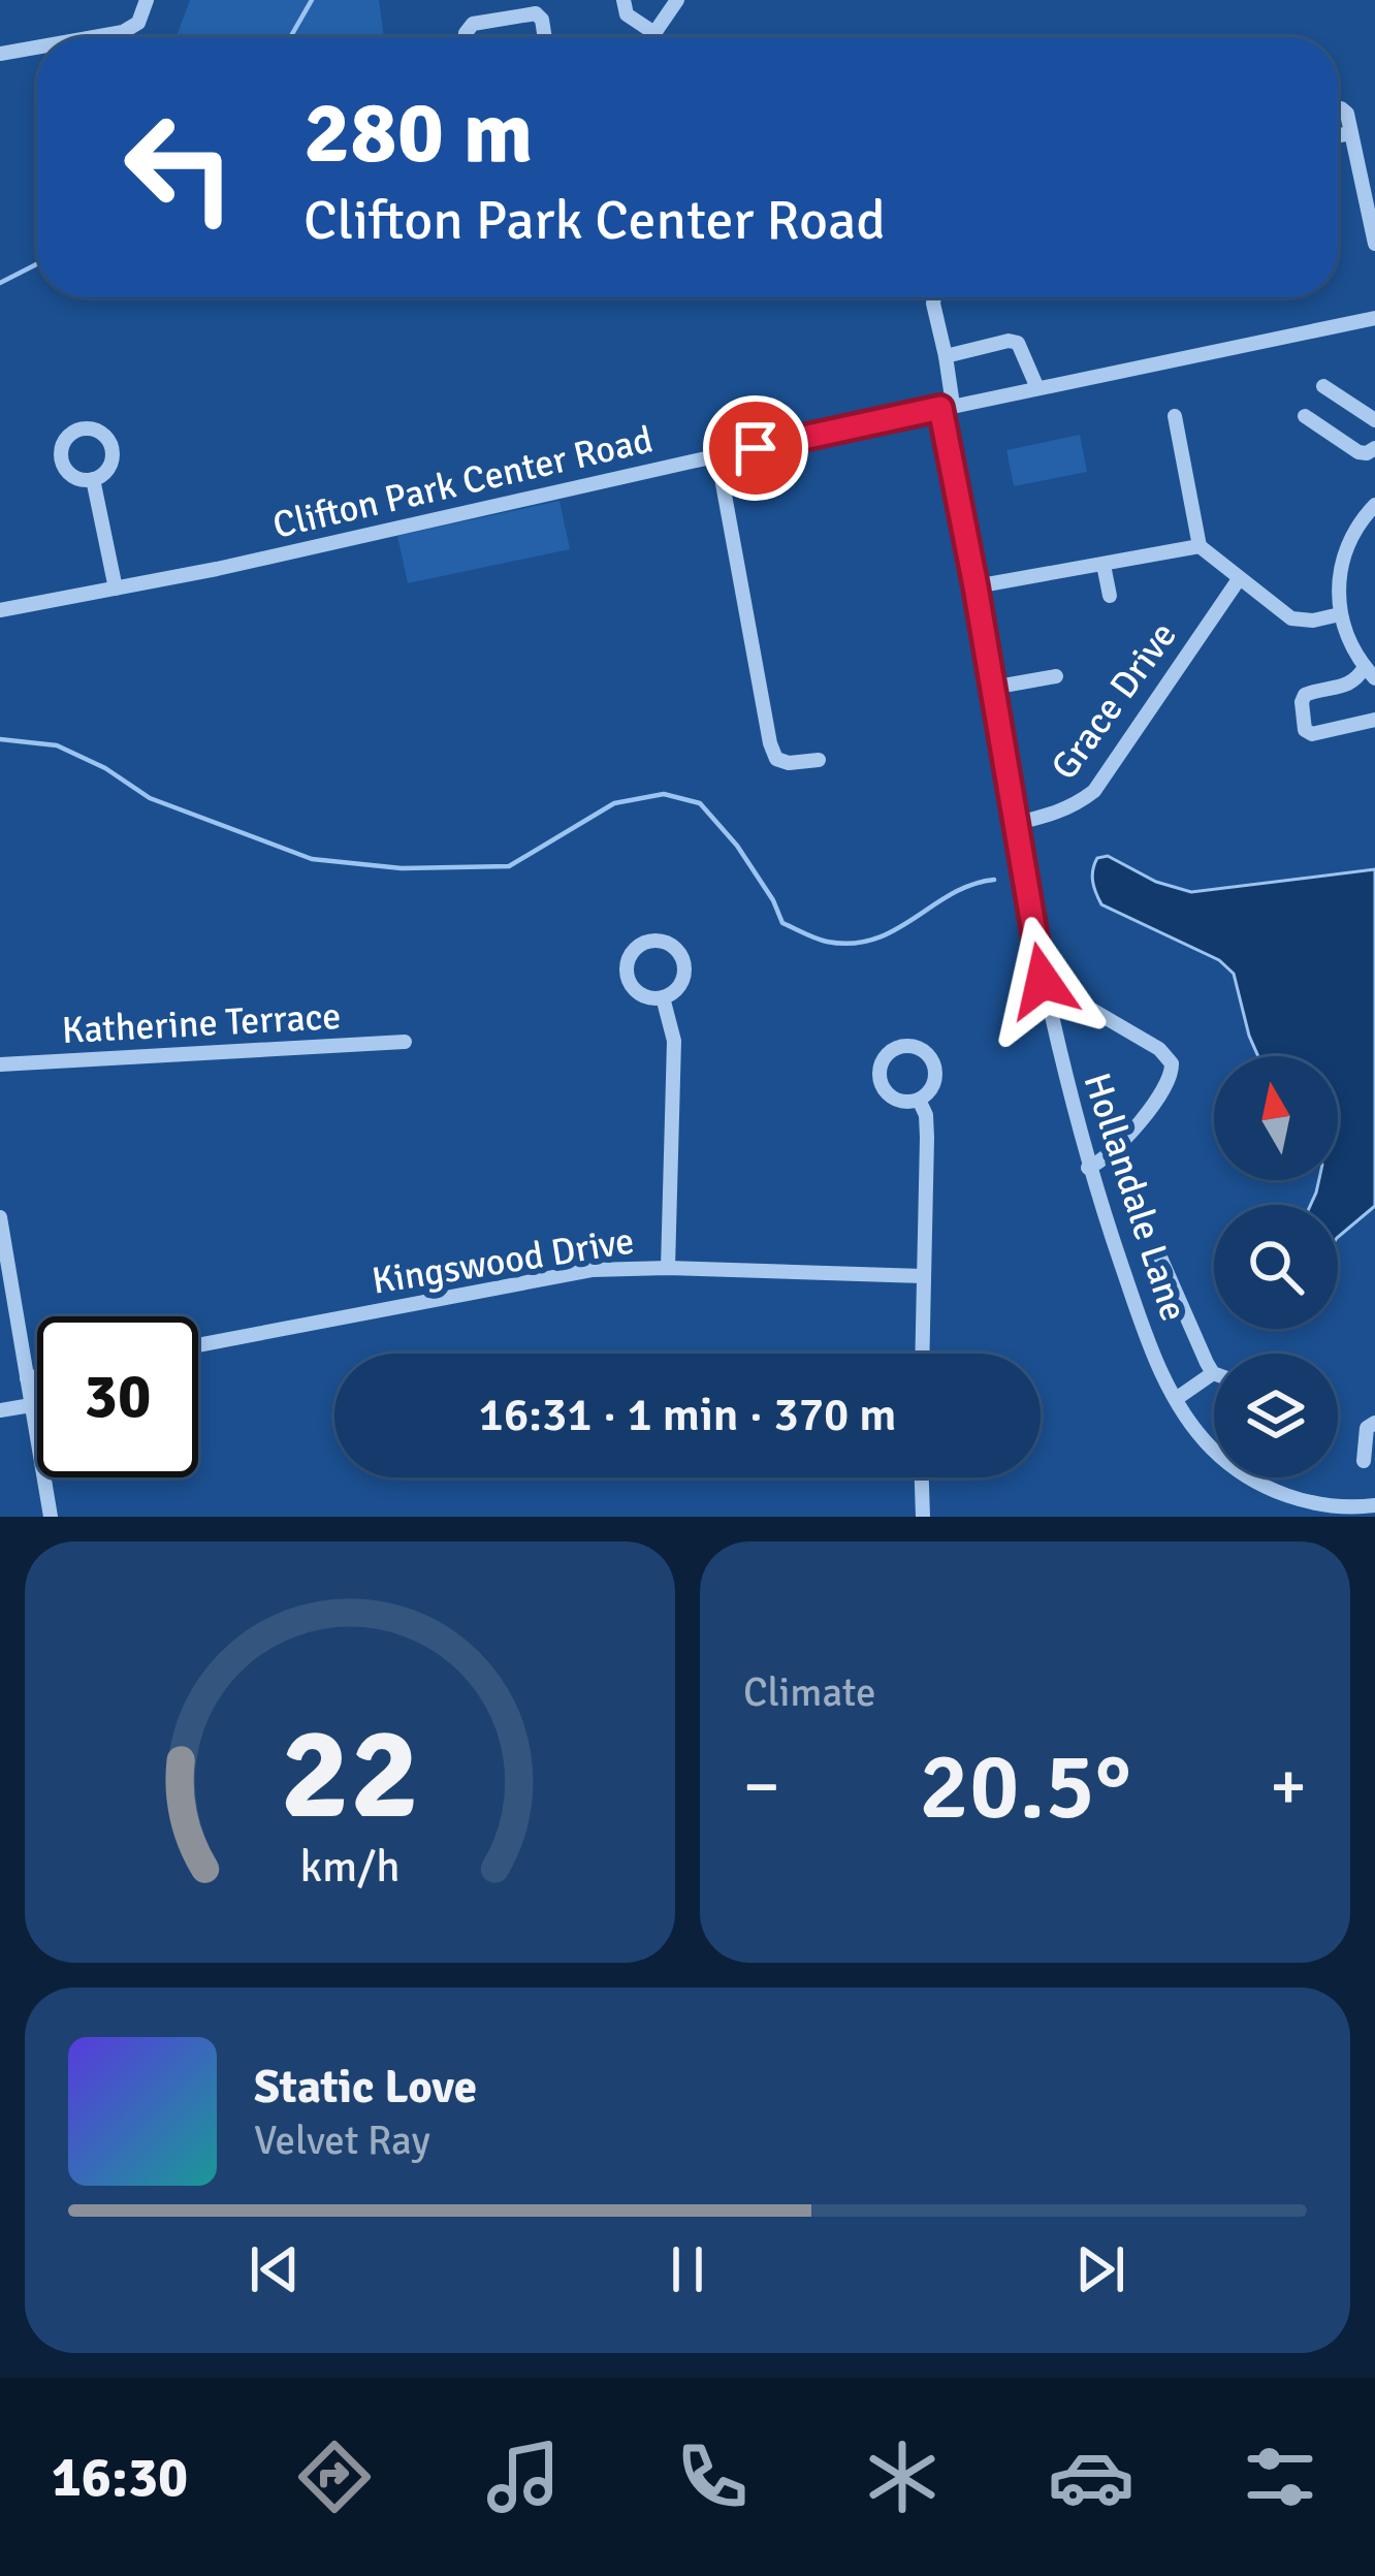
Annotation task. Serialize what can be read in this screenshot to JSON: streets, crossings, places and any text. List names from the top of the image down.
{
  "streets": {
    "street": [
      "Clifton Park Center Road",
      "Grace Drive",
      "Katherine Terrace",
      "Hollandale Lane",
      "Kingswood Drive"
    ]
  },
  "crossings": [
    ["Clifton Park Center Road", "Hollandale Lane"],
    ["Grace Drive", "Hollandale Lane"]
  ],
  "north": "top",
  "page": {
    "turn": ["280 m", "Clifton Park Center Road"],
    "limit": "30",
    "trip": "16:31 · 1 min · 370 m",
    "tile": "Climate",
    "heat": ["−", "20.5°", "+"],
    "song": ["Static Love", "Velvet Ray"],
    "tabs": "16:30",
    "gauge": ["22", "km/h"]
  }
}
